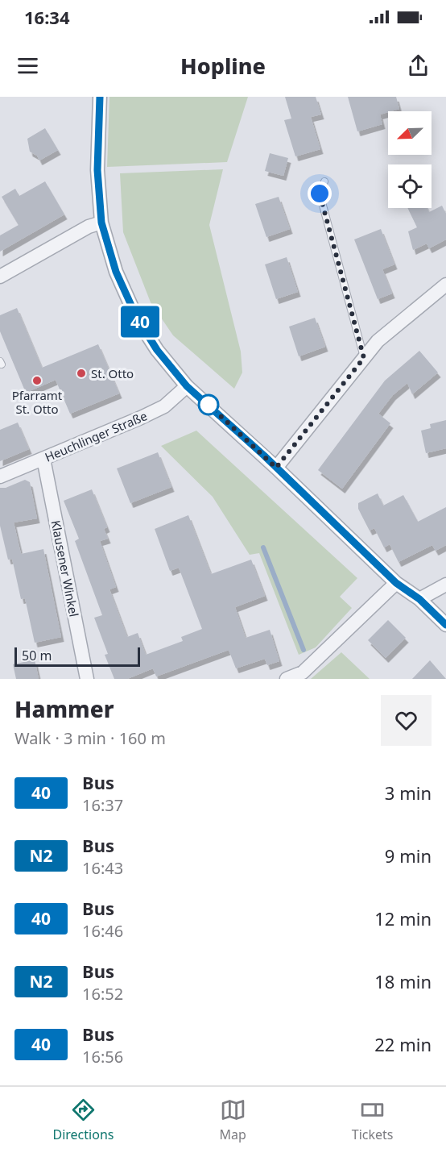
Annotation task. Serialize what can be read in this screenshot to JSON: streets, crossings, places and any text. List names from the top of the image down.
{
  "streets": {
    "street": ["Heuchlinger Straße", "Klausener Winkel"]
  },
  "crossings": [
    ["Heuchlinger Straße", "Klausener Winkel"]
  ],
  "places": ["St. Otto", "Pfarramt St. Otto"],
  "lines": ["bus line 40"],
  "scale_bar": "50 m",
  "north": "bottom left",
  "page": {
    "status": "16:34",
    "header": "Hopline",
    "on_map": "40",
    "scale": "50 m",
    "heading": ["Hammer", "Walk · 3 min · 160 m"],
    "list": [
      {
        "mark": "40",
        "name": "Bus",
        "note": "16:37",
        "value": "3 min"
      },
      {
        "mark": "N2",
        "name": "Bus",
        "note": "16:43",
        "value": "9 min"
      },
      {
        "mark": "40",
        "name": "Bus",
        "note": "16:46",
        "value": "12 min"
      },
      {
        "mark": "N2",
        "name": "Bus",
        "note": "16:52",
        "value": "18 min"
      },
      {
        "mark": "40",
        "name": "Bus",
        "note": "16:56",
        "value": "22 min"
      }
    ],
    "tabs": ["Directions", "Map", "Tickets"]
  }
}
